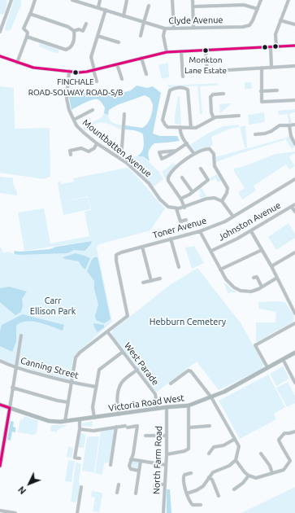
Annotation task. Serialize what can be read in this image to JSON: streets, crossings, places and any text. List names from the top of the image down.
{
  "streets": {
    "main road": ["Victoria Road West"],
    "street": [
      "Clyde Avenue",
      "Mountbatten Avenue",
      "Johnston Avenue",
      "Toner Avenue",
      "West Parade",
      "Canning Street",
      "North Farm Road"
    ]
  },
  "crossings": [
    ["Toner Avenue", "West Parade"],
    ["West Parade", "Victoria Road West"],
    ["Victoria Road West", "North Farm Road"]
  ],
  "parks": ["Carr Ellison Park", "Hebburn Cemetery"],
  "places": ["Monkton Lane Estate", "FINCHALE ROAD-SOLWAY ROAD-S/B"],
  "north": "bottom left"
}
